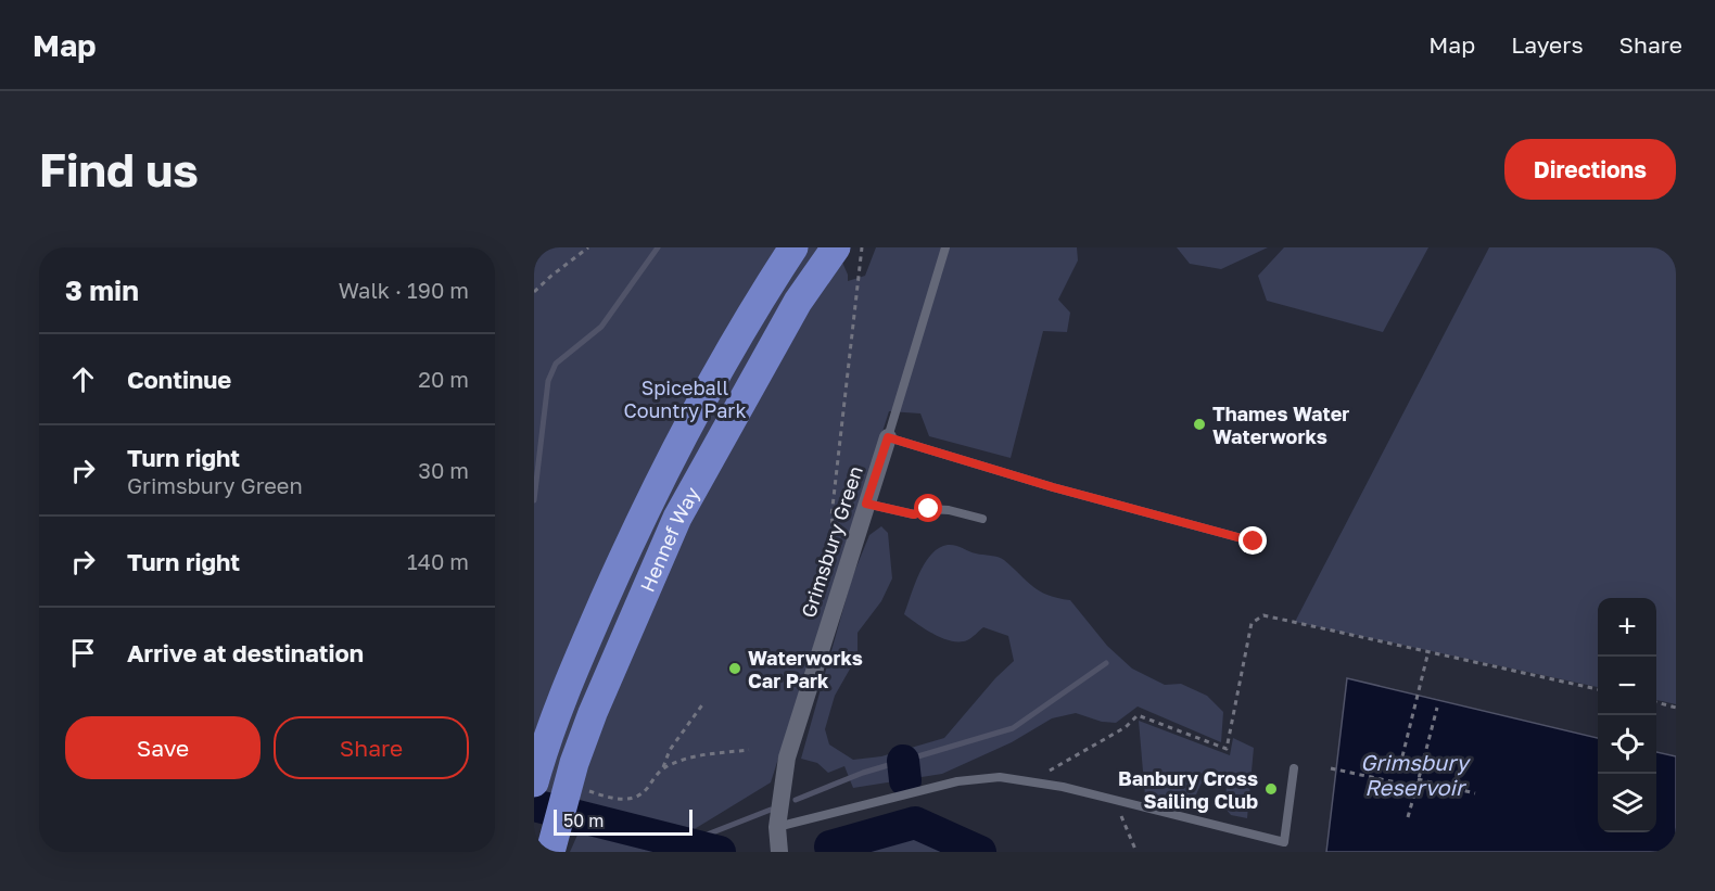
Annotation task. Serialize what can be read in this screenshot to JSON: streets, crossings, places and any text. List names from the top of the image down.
{
  "streets": {
    "highway": ["Hennef Way"],
    "street": ["Grimsbury Green"]
  },
  "water": ["Grimsbury Reservoir"],
  "parks": ["Spiceball Country Park"],
  "places": ["Thames Water Waterworks", "Waterworks Car Park", "Banbury Cross Sailing Club"],
  "scale_bar": "50 m",
  "page": {
    "header": "Map",
    "nav": ["Map", "Layers", "Share"],
    "buttons": [
      "Directions",
      ["Save", "Share"]
    ],
    "title": "Find us",
    "heading": ["3 min", "Walk · 190 m"],
    "list": [
      ["Continue", "20 m"],
      ["Turn right", "Grimsbury Green", "30 m"],
      ["Turn right", "140 m"],
      "Arrive at destination"
    ],
    "map_buttons": ["+", "−"],
    "scale": "50 m"
  }
}
